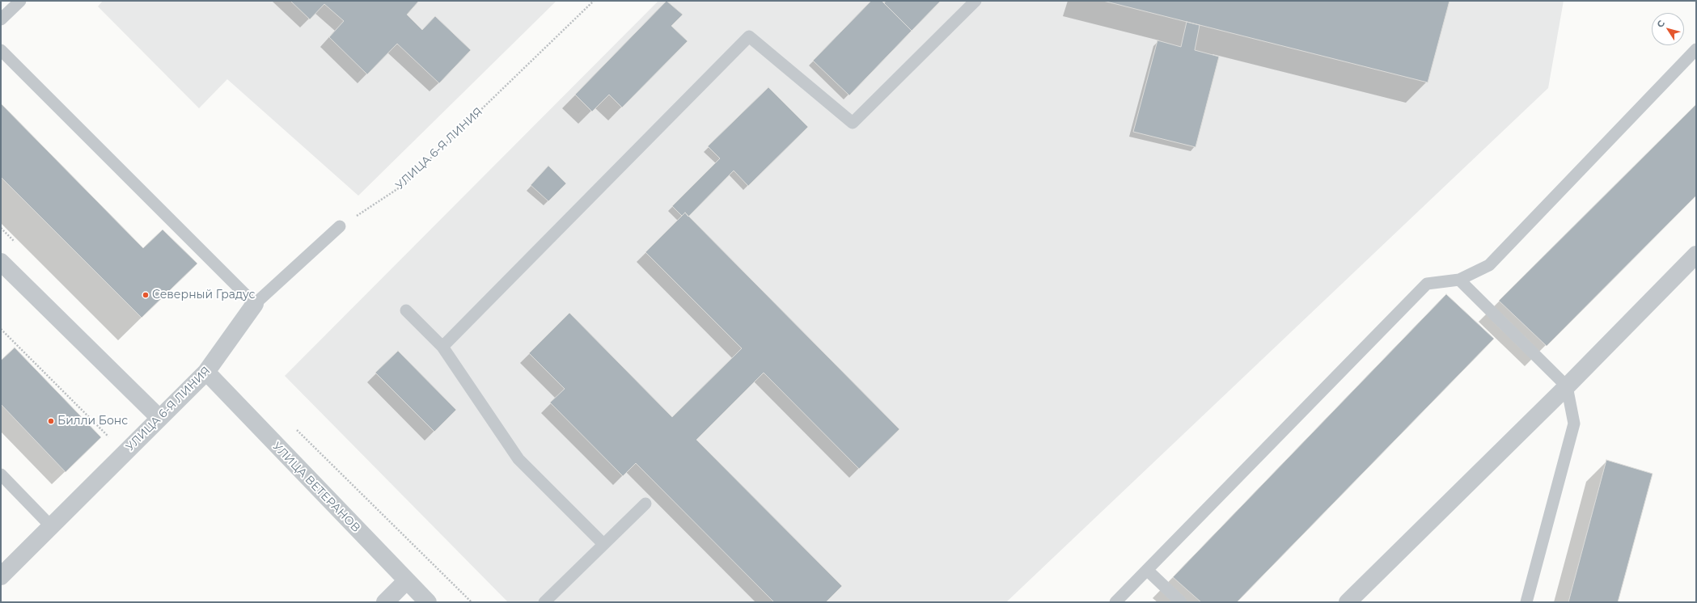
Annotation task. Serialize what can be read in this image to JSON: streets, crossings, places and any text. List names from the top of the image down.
{
  "streets": {
    "street": ["УЛИЦА 6-Я ЛИНИЯ", "УЛИЦА ВЕТЕРАНОВ"]
  },
  "crossings": [
    ["УЛИЦА 6-Я ЛИНИЯ", "УЛИЦА ВЕТЕРАНОВ"]
  ],
  "places": ["Северный Градус", "Билли Бонс"],
  "north": "top left"
}
